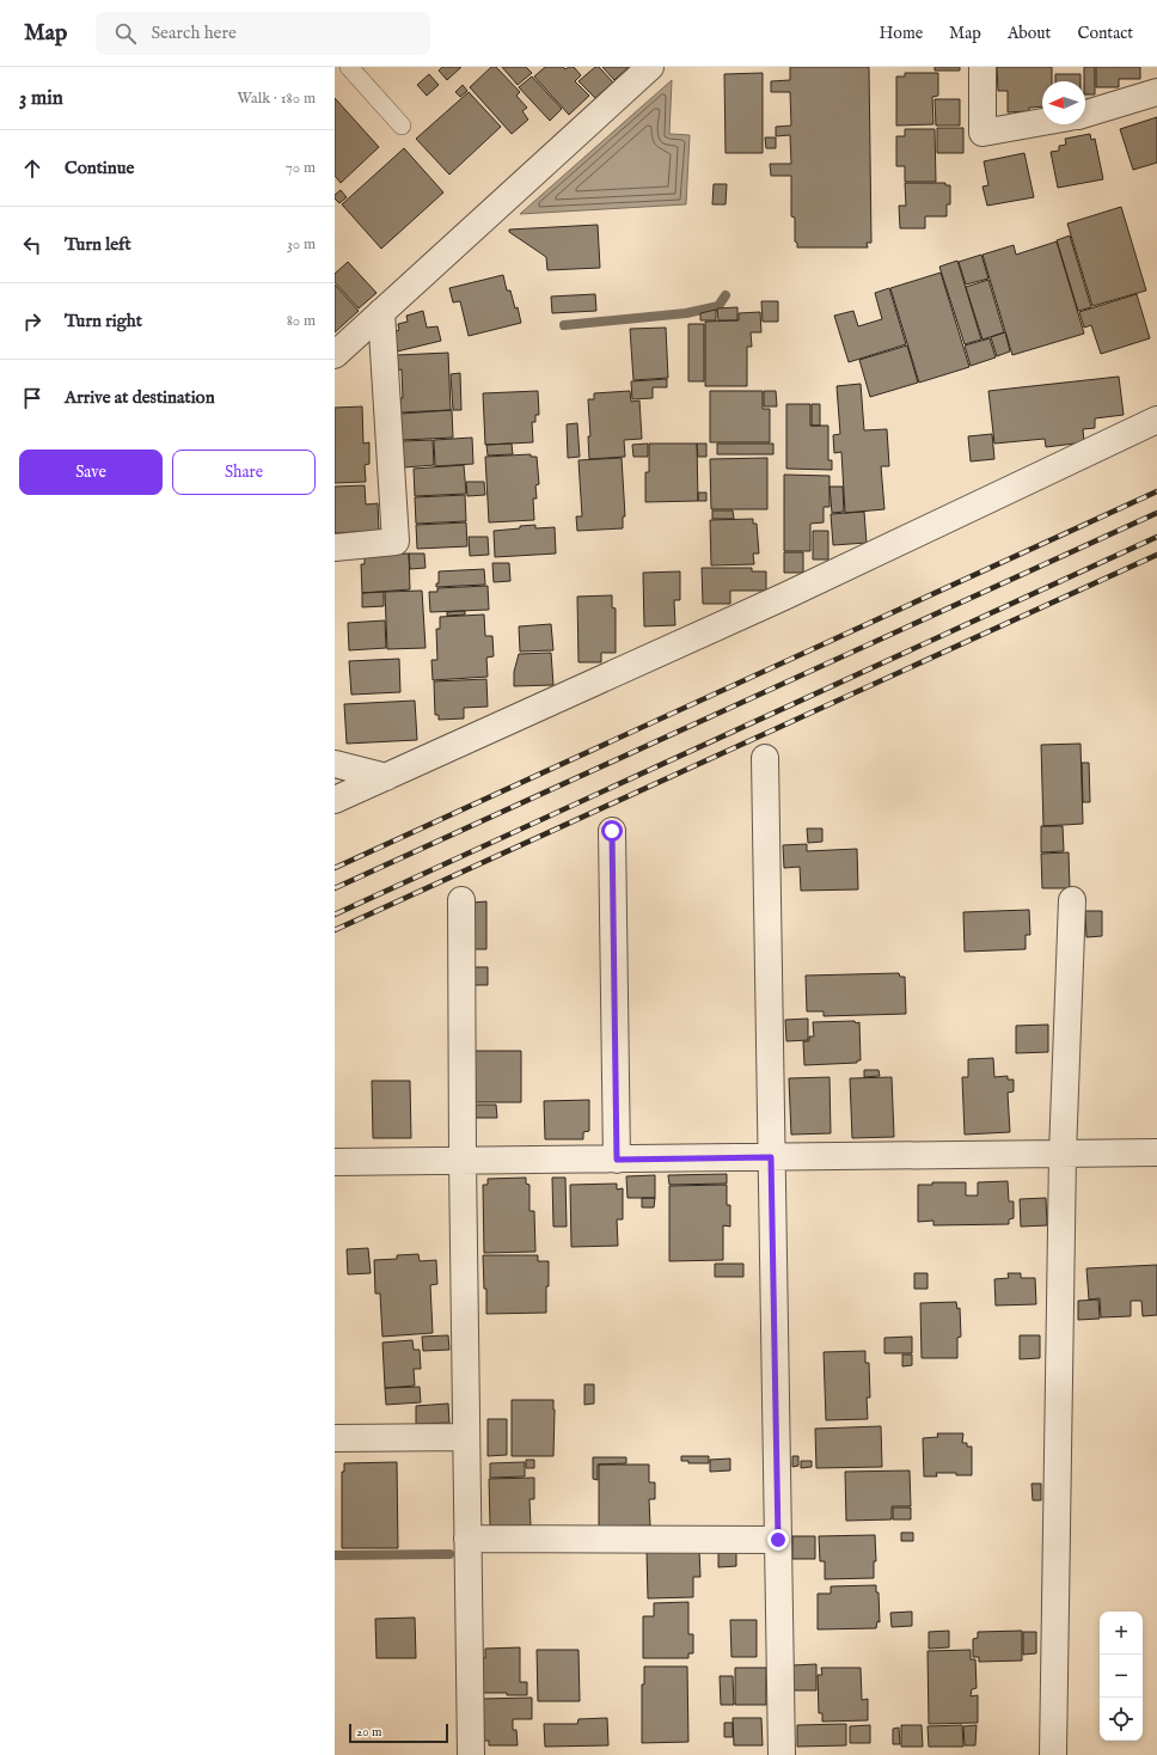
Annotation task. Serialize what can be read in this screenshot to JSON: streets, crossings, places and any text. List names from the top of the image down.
{
  "scale_bar": "20 m",
  "north": "left",
  "page": {
    "header": "Map",
    "search": "Search here",
    "nav": [
      "Home",
      "Map",
      "About",
      "Contact"
    ],
    "heading": ["3 min", "Walk · 180 m"],
    "list": [
      ["Continue", "70 m"],
      ["Turn left", "30 m"],
      ["Turn right", "80 m"],
      "Arrive at destination"
    ],
    "buttons": ["Save", "Share"],
    "map_buttons": ["+", "−"],
    "scale": "20 m"
  }
}
